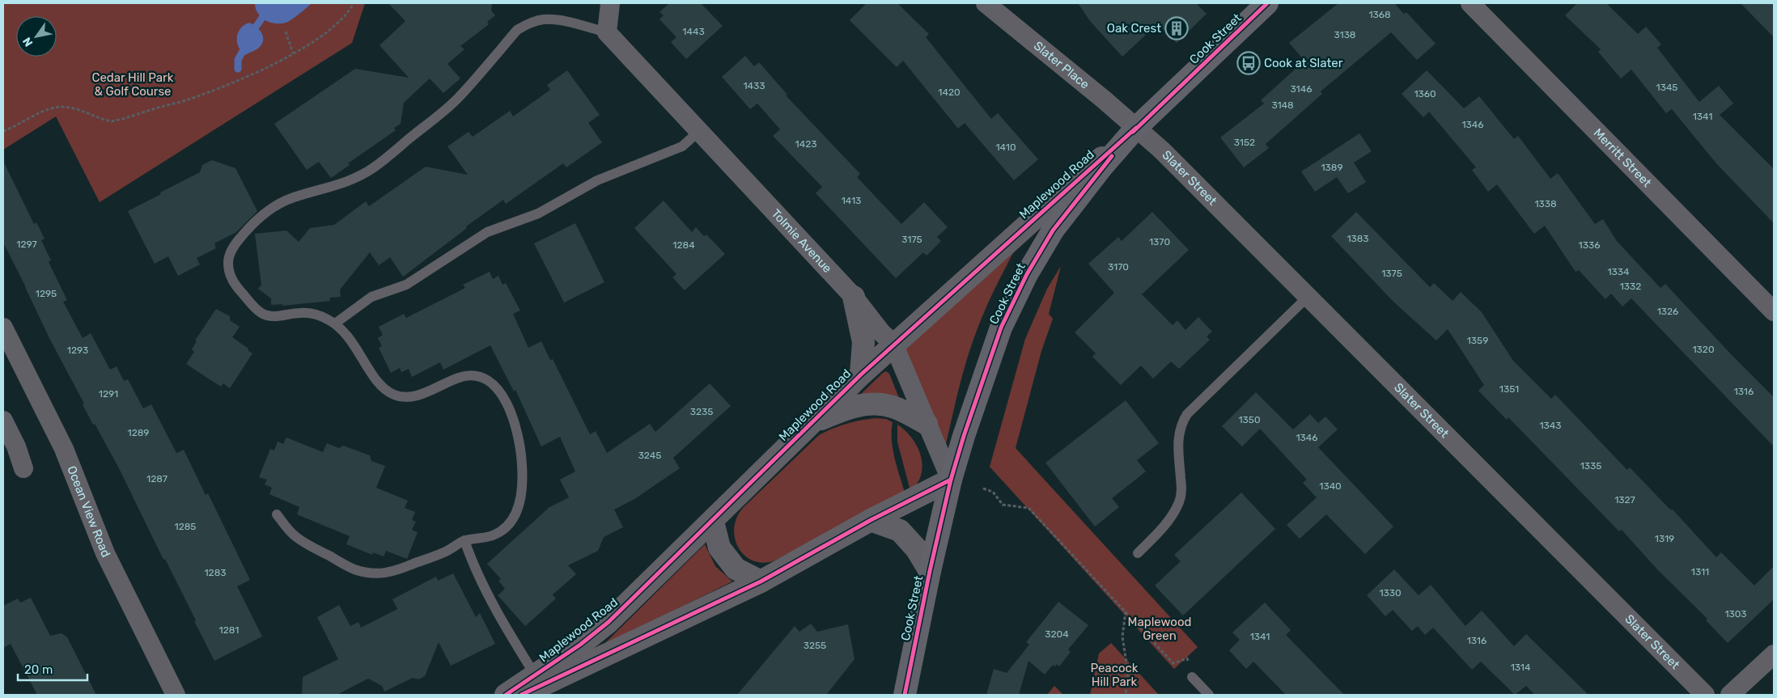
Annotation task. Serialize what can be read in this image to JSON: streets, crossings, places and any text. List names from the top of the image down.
{
  "streets": {
    "main road": ["Cook Street"],
    "street": [
      "Slater Place",
      "Merritt Street",
      "Slater Street",
      "Maplewood Road",
      "Tolmie Avenue",
      "Ocean View Road"
    ]
  },
  "crossings": [
    ["Cook Street", "Slater Place"],
    ["Cook Street", "Slater Street"],
    ["Cook Street", "Maplewood Road"],
    ["Cook Street", "Tolmie Avenue"],
    ["Slater Place", "Slater Street"],
    ["Slater Place", "Maplewood Road"],
    ["Slater Street", "Maplewood Road"],
    ["Maplewood Road", "Tolmie Avenue"]
  ],
  "parks": ["Cedar Hill Park & Golf Course", "Maplewood Green", "Peacock Hill Park"],
  "places": {
    "building": ["Oak Crest"],
    "bus stop": ["Cook at Slater"]
  },
  "house_numbers": [
    "1368",
    "1443",
    "3138",
    "1433",
    "1345",
    "3146",
    "1420",
    "1360",
    "3148",
    "1341",
    "1346",
    "3152",
    "1423",
    "1410",
    "1389",
    "1413",
    "1338",
    "1383",
    "3175",
    "1370",
    "1297",
    "1284",
    "1336",
    "3170",
    "1334",
    "1375",
    "1332",
    "1295",
    "1326",
    "1359",
    "1320",
    "1293",
    "1351",
    "1316",
    "1291",
    "3235",
    "1350",
    "1343",
    "1289",
    "1346",
    "3245",
    "1335",
    "1287",
    "1340",
    "1327",
    "1285",
    "1319",
    "1311",
    "1283",
    "1330",
    "1303",
    "1281",
    "3204",
    "1341",
    "1316",
    "3255",
    "1314"
  ],
  "scale_bar": "20 m",
  "north": "bottom left"
}
